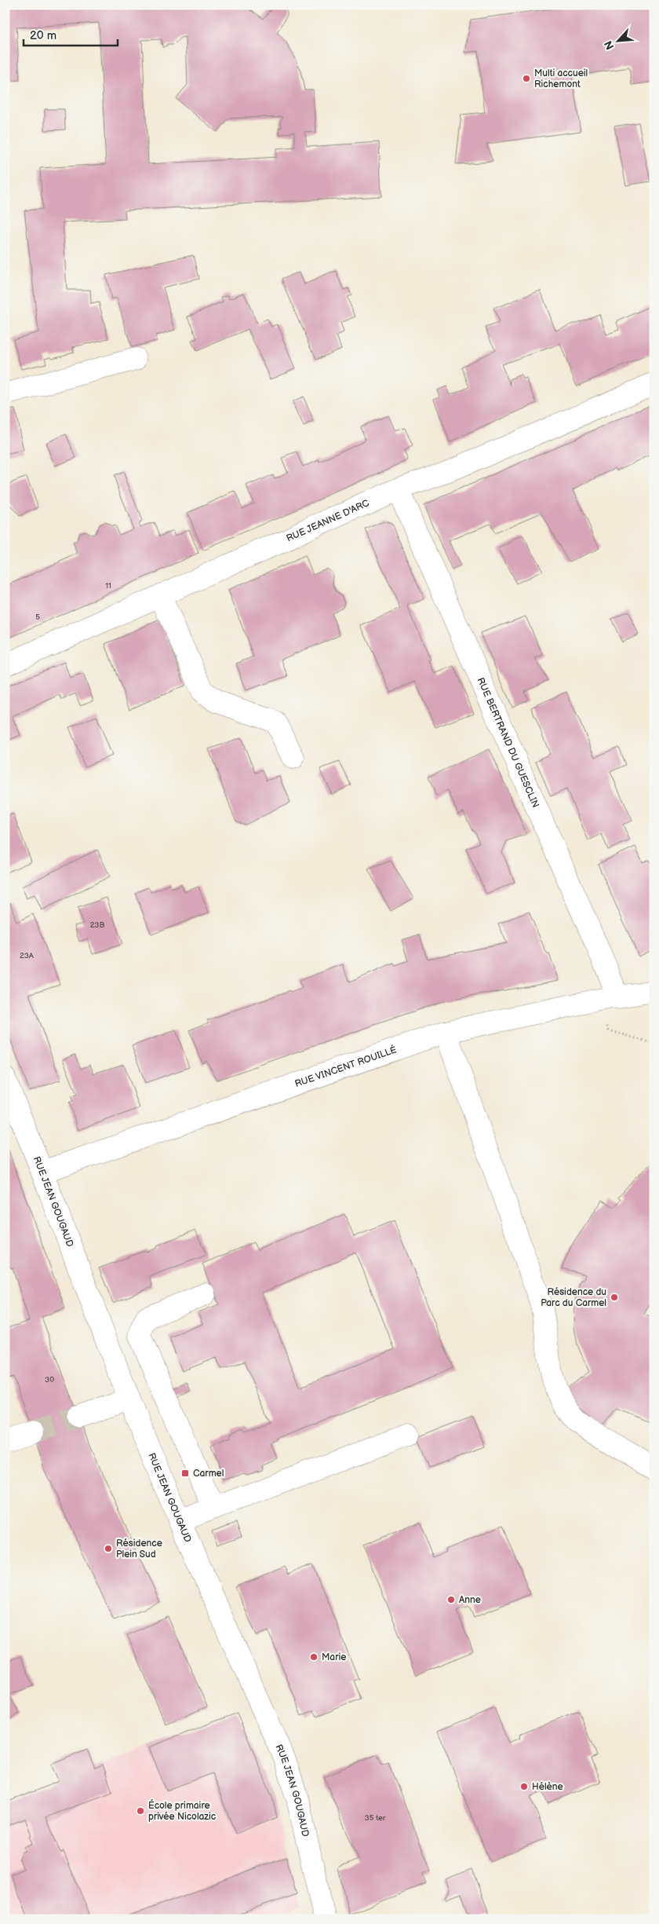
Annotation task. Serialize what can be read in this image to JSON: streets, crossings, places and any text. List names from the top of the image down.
{
  "streets": {
    "street": [
      "RUE JEANNE D'ARC",
      "RUE BERTRAND DU GUESCLIN",
      "RUE VINCENT ROUILLÉ",
      "RUE JEAN GOUGAUD"
    ]
  },
  "crossings": [
    ["RUE JEANNE D'ARC", "RUE BERTRAND DU GUESCLIN"],
    ["RUE BERTRAND DU GUESCLIN", "RUE VINCENT ROUILLÉ"],
    ["RUE VINCENT ROUILLÉ", "RUE JEAN GOUGAUD"]
  ],
  "places": {
    "other": [
      "Multi accueil Richemont",
      "Résidence du Parc du Carmel",
      "Résidence Plein Sud",
      "Anne",
      "Marie",
      "Hélène",
      "École primaire privée Nicolazic"
    ],
    "transit": ["Carmel"]
  },
  "house_numbers": [
    "11",
    "5",
    "23B",
    "23A",
    "30",
    "35 ter"
  ],
  "scale_bar": "20 m",
  "north": "bottom left"
}
